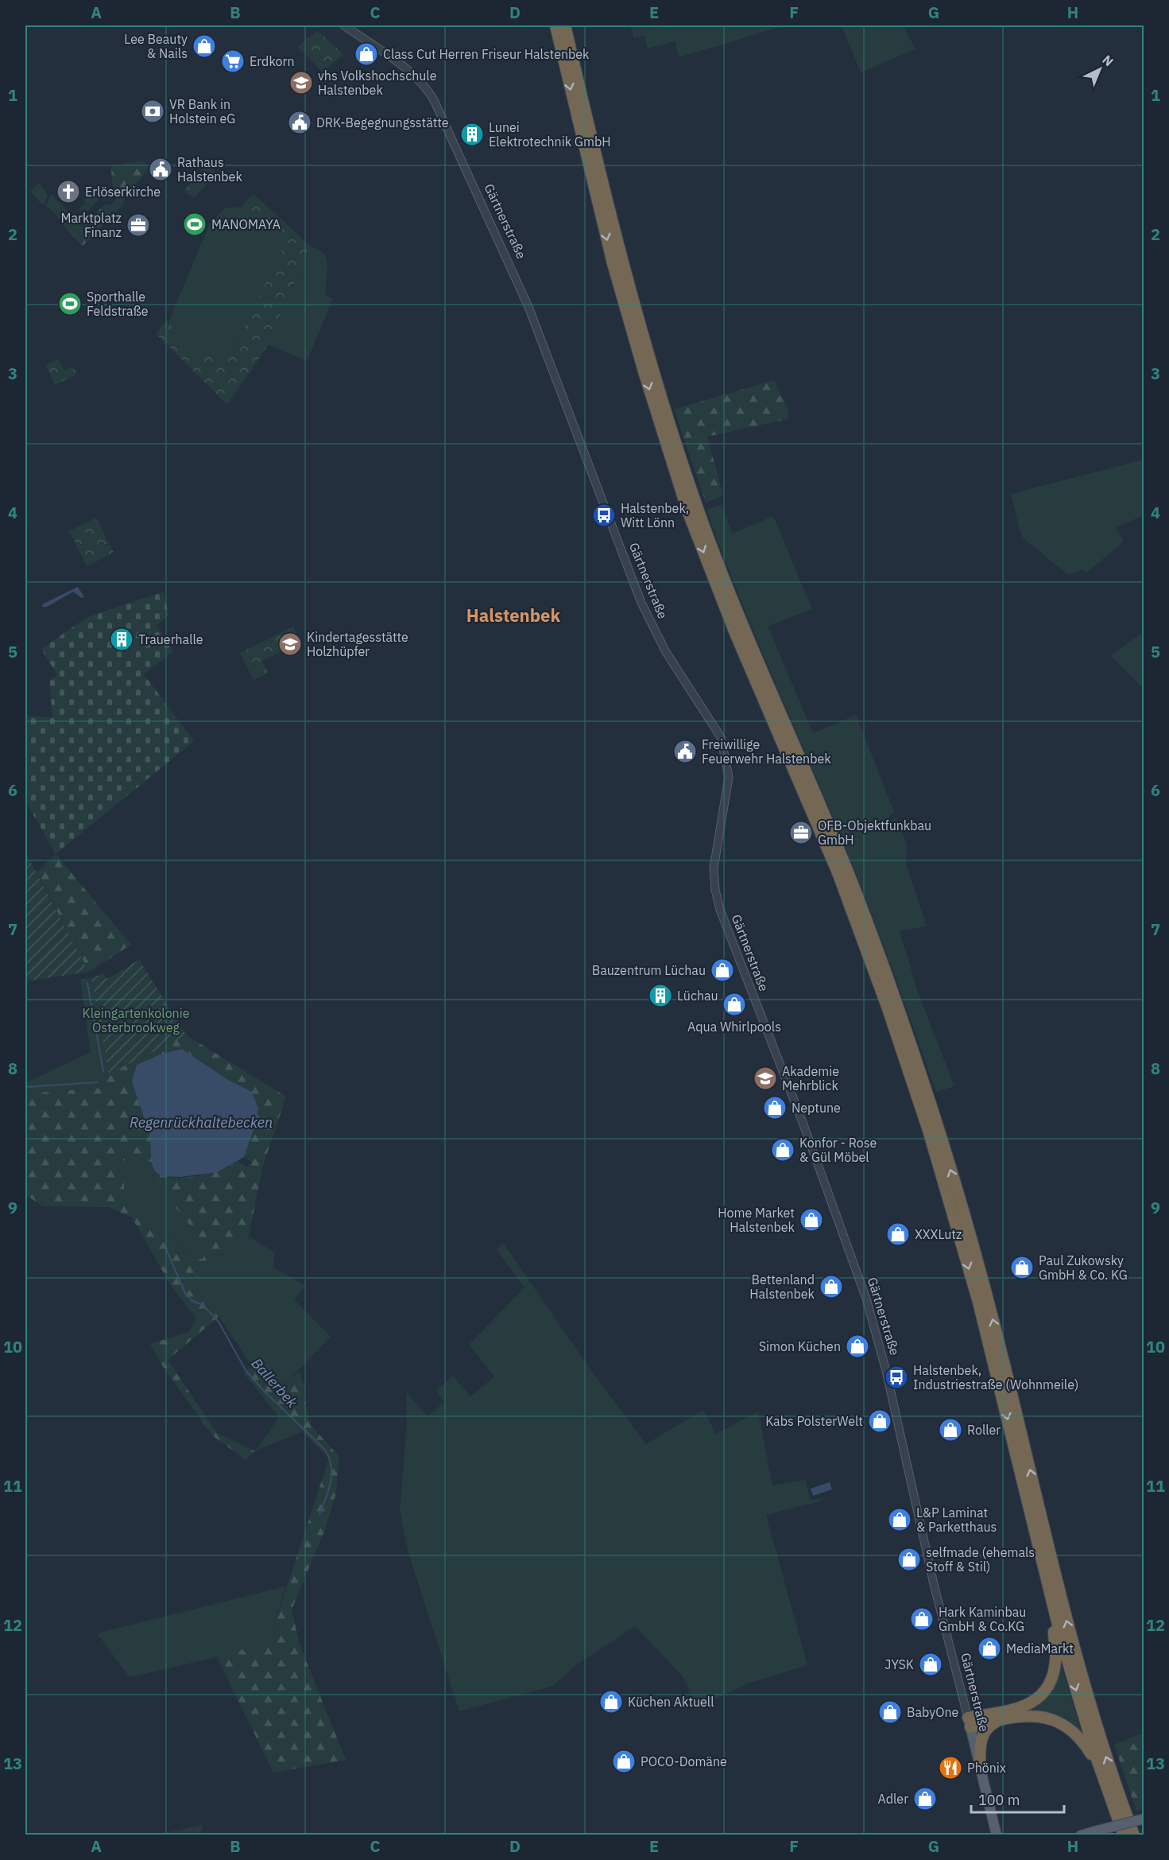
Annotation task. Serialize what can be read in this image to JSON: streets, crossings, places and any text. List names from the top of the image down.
{
  "streets": {
    "main road": ["Gärtnerstraße"]
  },
  "districts": ["Halstenbek"],
  "water": ["Regenrückhaltebecken", "Ballerbek"],
  "parks": ["Kleingartenkolonie Osterbrookweg"],
  "places": {
    "shop": [
      "Lee Beauty & Nails",
      "Class Cut Herren Friseur Halstenbek",
      "Bauzentrum Lüchau",
      "Aqua Whirlpools",
      "Neptune",
      "Konfor - Rose & Gül Möbel",
      "Home Market Halstenbek",
      "XXXLutz",
      "Paul Zukowsky GmbH & Co. KG",
      "Bettenland Halstenbek",
      "Simon Küchen",
      "Kabs PolsterWelt",
      "Roller",
      "L&P Laminat & Parketthaus",
      "selfmade (ehemals Stoff & Stil)",
      "Hark Kaminbau GmbH & Co.KG",
      "MediaMarkt",
      "JYSK",
      "Küchen Aktuell",
      "BabyOne",
      "POCO-Domäne",
      "Adler"
    ],
    "supermarket": ["Erdkorn"],
    "school or university": ["vhs Volkshochschule Halstenbek", "Kindertagesstätte Holzhüpfer", "Akademie Mehrblick"],
    "bank": ["VR Bank in Holstein eG"],
    "public building": ["DRK-Begegnungsstätte", "Rathaus Halstenbek", "Freiwillige Feuerwehr Halstenbek"],
    "building": ["Lunei Elektrotechnik GmbH", "Trauerhalle", "Lüchau"],
    "church": ["Erlöserkirche"],
    "sports": ["MANOMAYA", "Sporthalle Feldstraße"],
    "office": ["Marktplatz Finanz", "OFB-Objektfunkbau GmbH"],
    "bus stop": ["Halstenbek, Witt Lönn", "Halstenbek, Industriestraße (Wohnmeile)"],
    "restaurant": ["Phönix"]
  },
  "scale_bar": "100 m",
  "north": "top right",
  "grid": {
    "columns": [
      "A",
      "B",
      "C",
      "D",
      "E",
      "F",
      "G",
      "H"
    ],
    "rows": [
      "1",
      "2",
      "3",
      "4",
      "5",
      "6",
      "7",
      "8",
      "9",
      "10",
      "11",
      "12",
      "13"
    ]
  }
}
